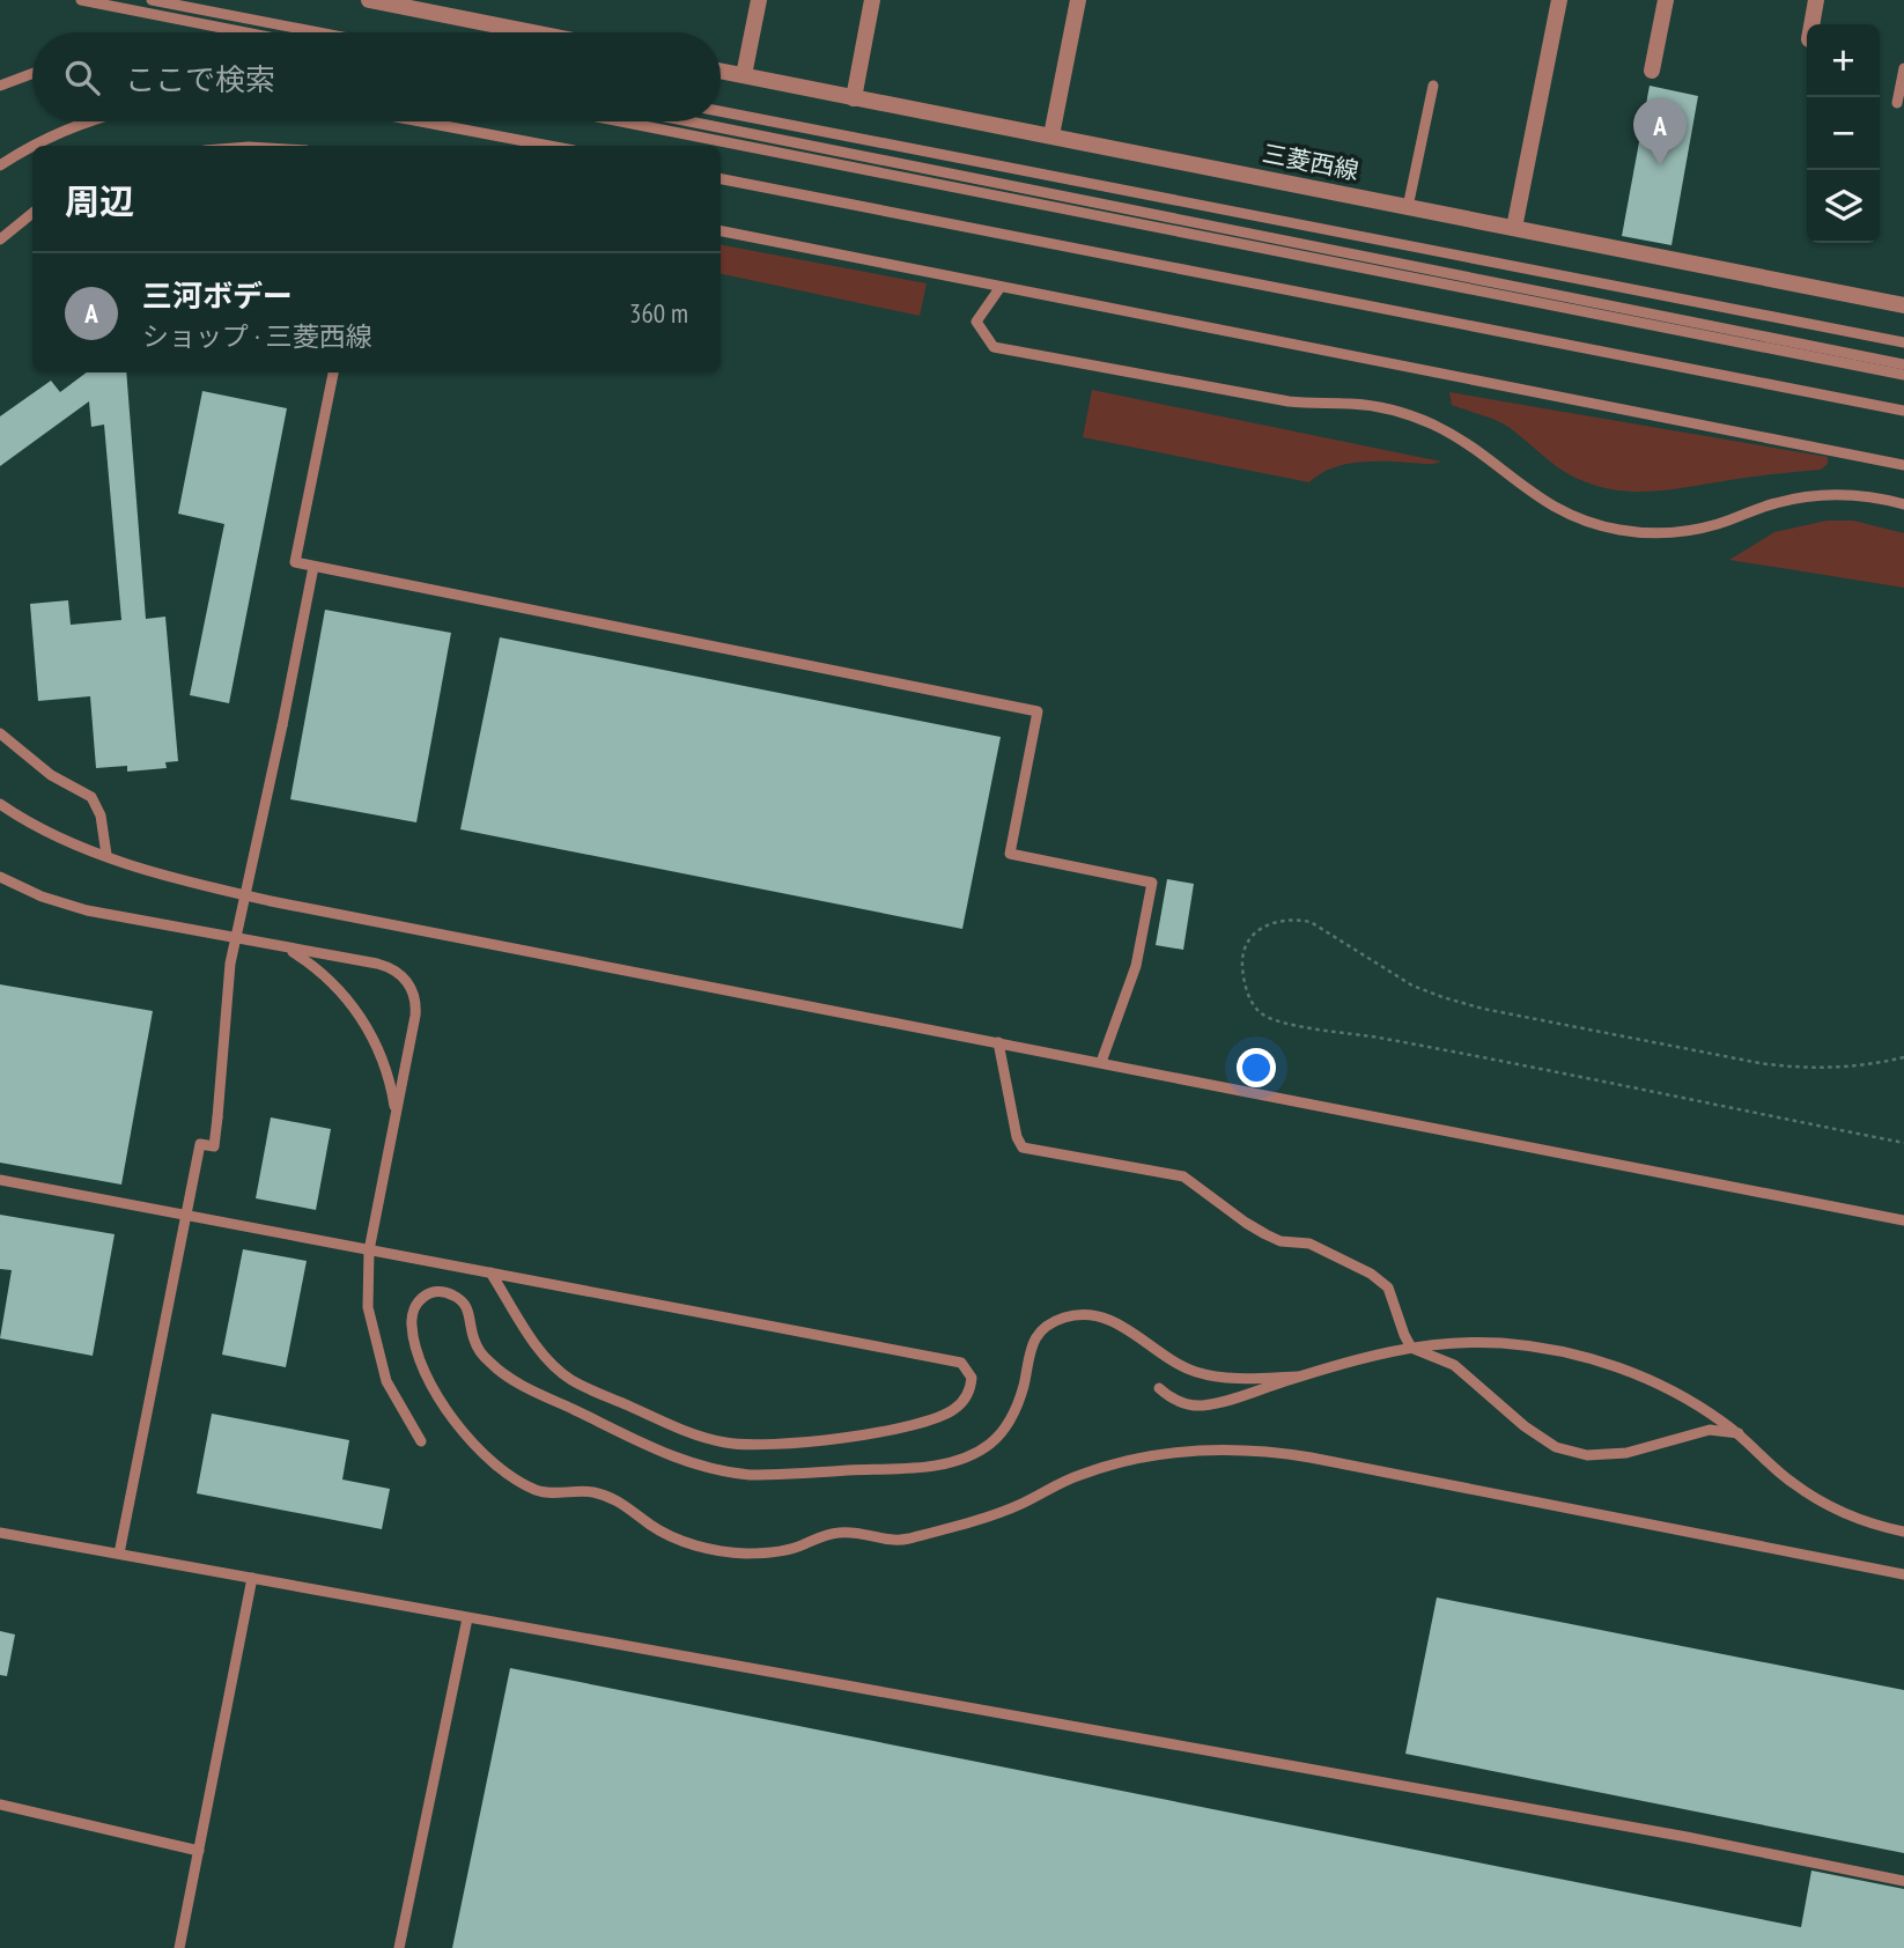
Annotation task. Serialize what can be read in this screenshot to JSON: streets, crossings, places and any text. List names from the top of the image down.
{
  "streets": {
    "street": ["三菱西線"]
  },
  "page": {
    "map_buttons": ["+", "−"],
    "search": "ここで検索",
    "pins": "A",
    "heading": "周辺",
    "list": [
      {
        "mark": "A",
        "name": "三河ボデー",
        "note": "ショップ · 三菱西線",
        "value": "360 m"
      }
    ]
  }
}
